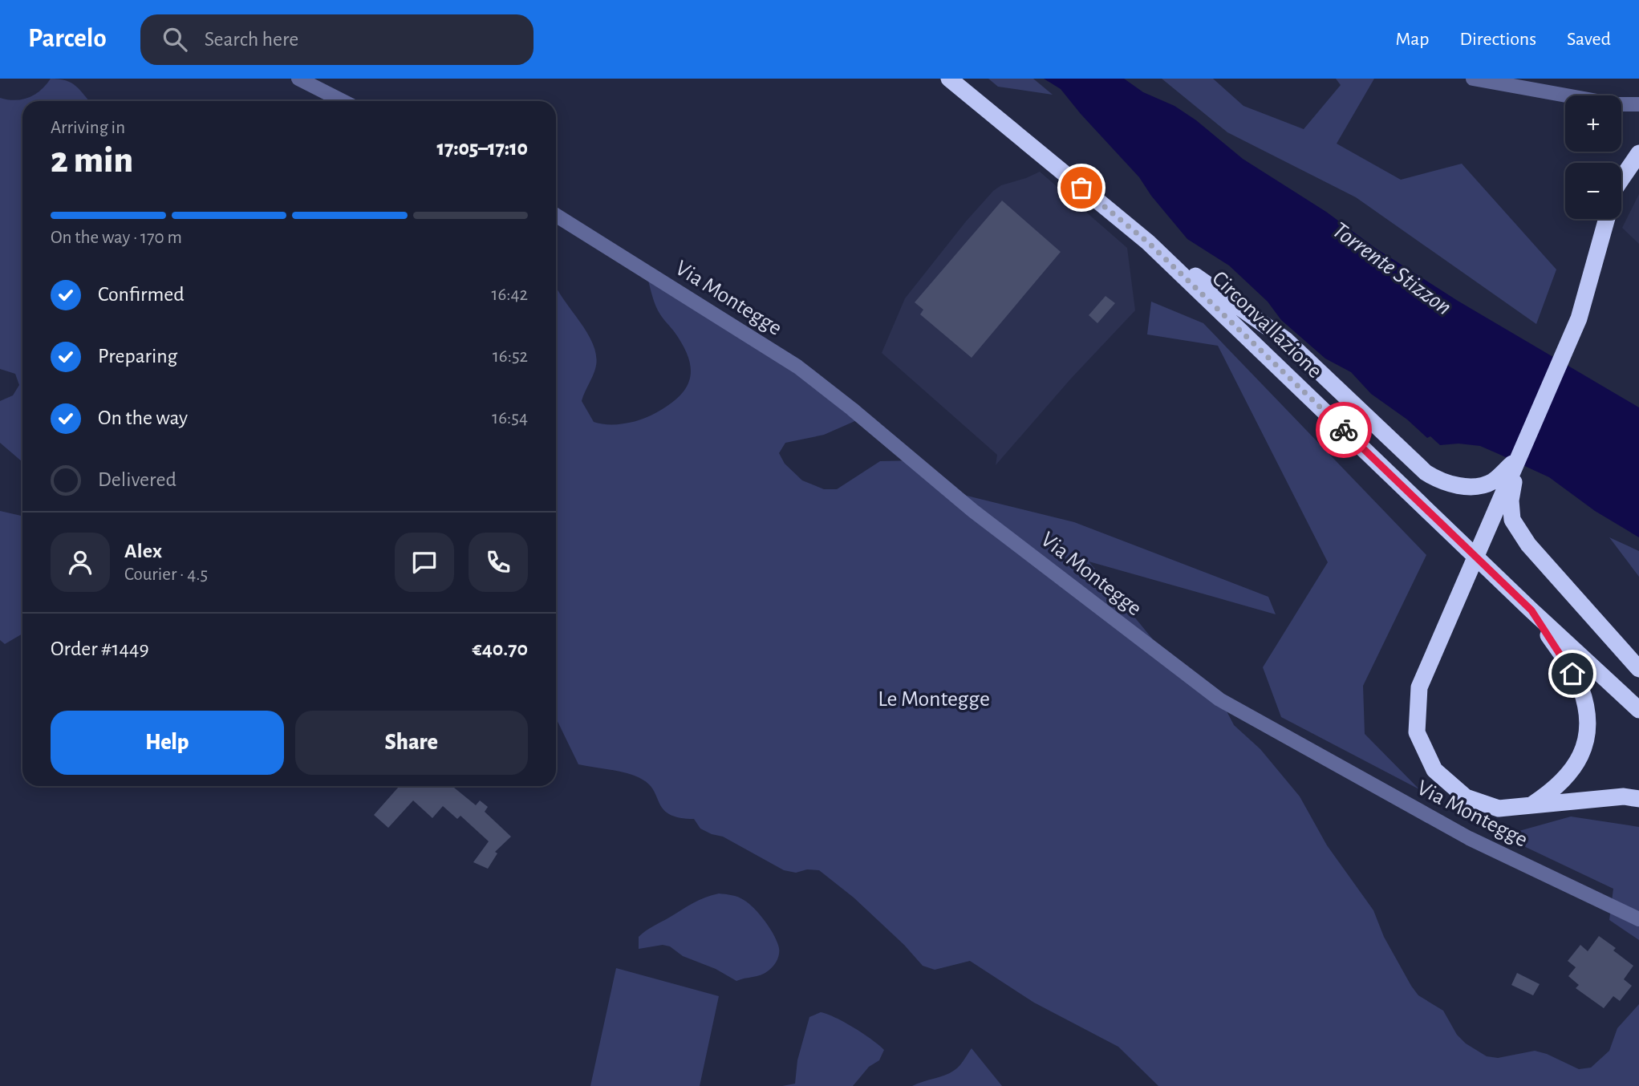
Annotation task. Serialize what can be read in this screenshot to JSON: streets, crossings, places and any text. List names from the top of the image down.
{
  "streets": {
    "highway": ["Circonvallazione"],
    "street": ["Via Montegge"]
  },
  "water": ["Torrente Stizzon"],
  "parks": ["Le Montegge"],
  "page": {
    "header": "Parcelo",
    "search": "Search here",
    "nav": ["Map", "Directions", "Saved"],
    "map_buttons": ["+", "−"],
    "heading": ["2 min", "Arriving in", "17:05–17:10"],
    "panel": [
      "Alex",
      "Courier · 4.5",
      "Order #1449",
      "€40.70"
    ],
    "bar": "On the way · 170 m",
    "list": [
      ["Confirmed", "16:42"],
      ["Preparing", "16:52"],
      ["On the way", "16:54"],
      "Delivered"
    ],
    "buttons": ["Help", "Share"]
  }
}
